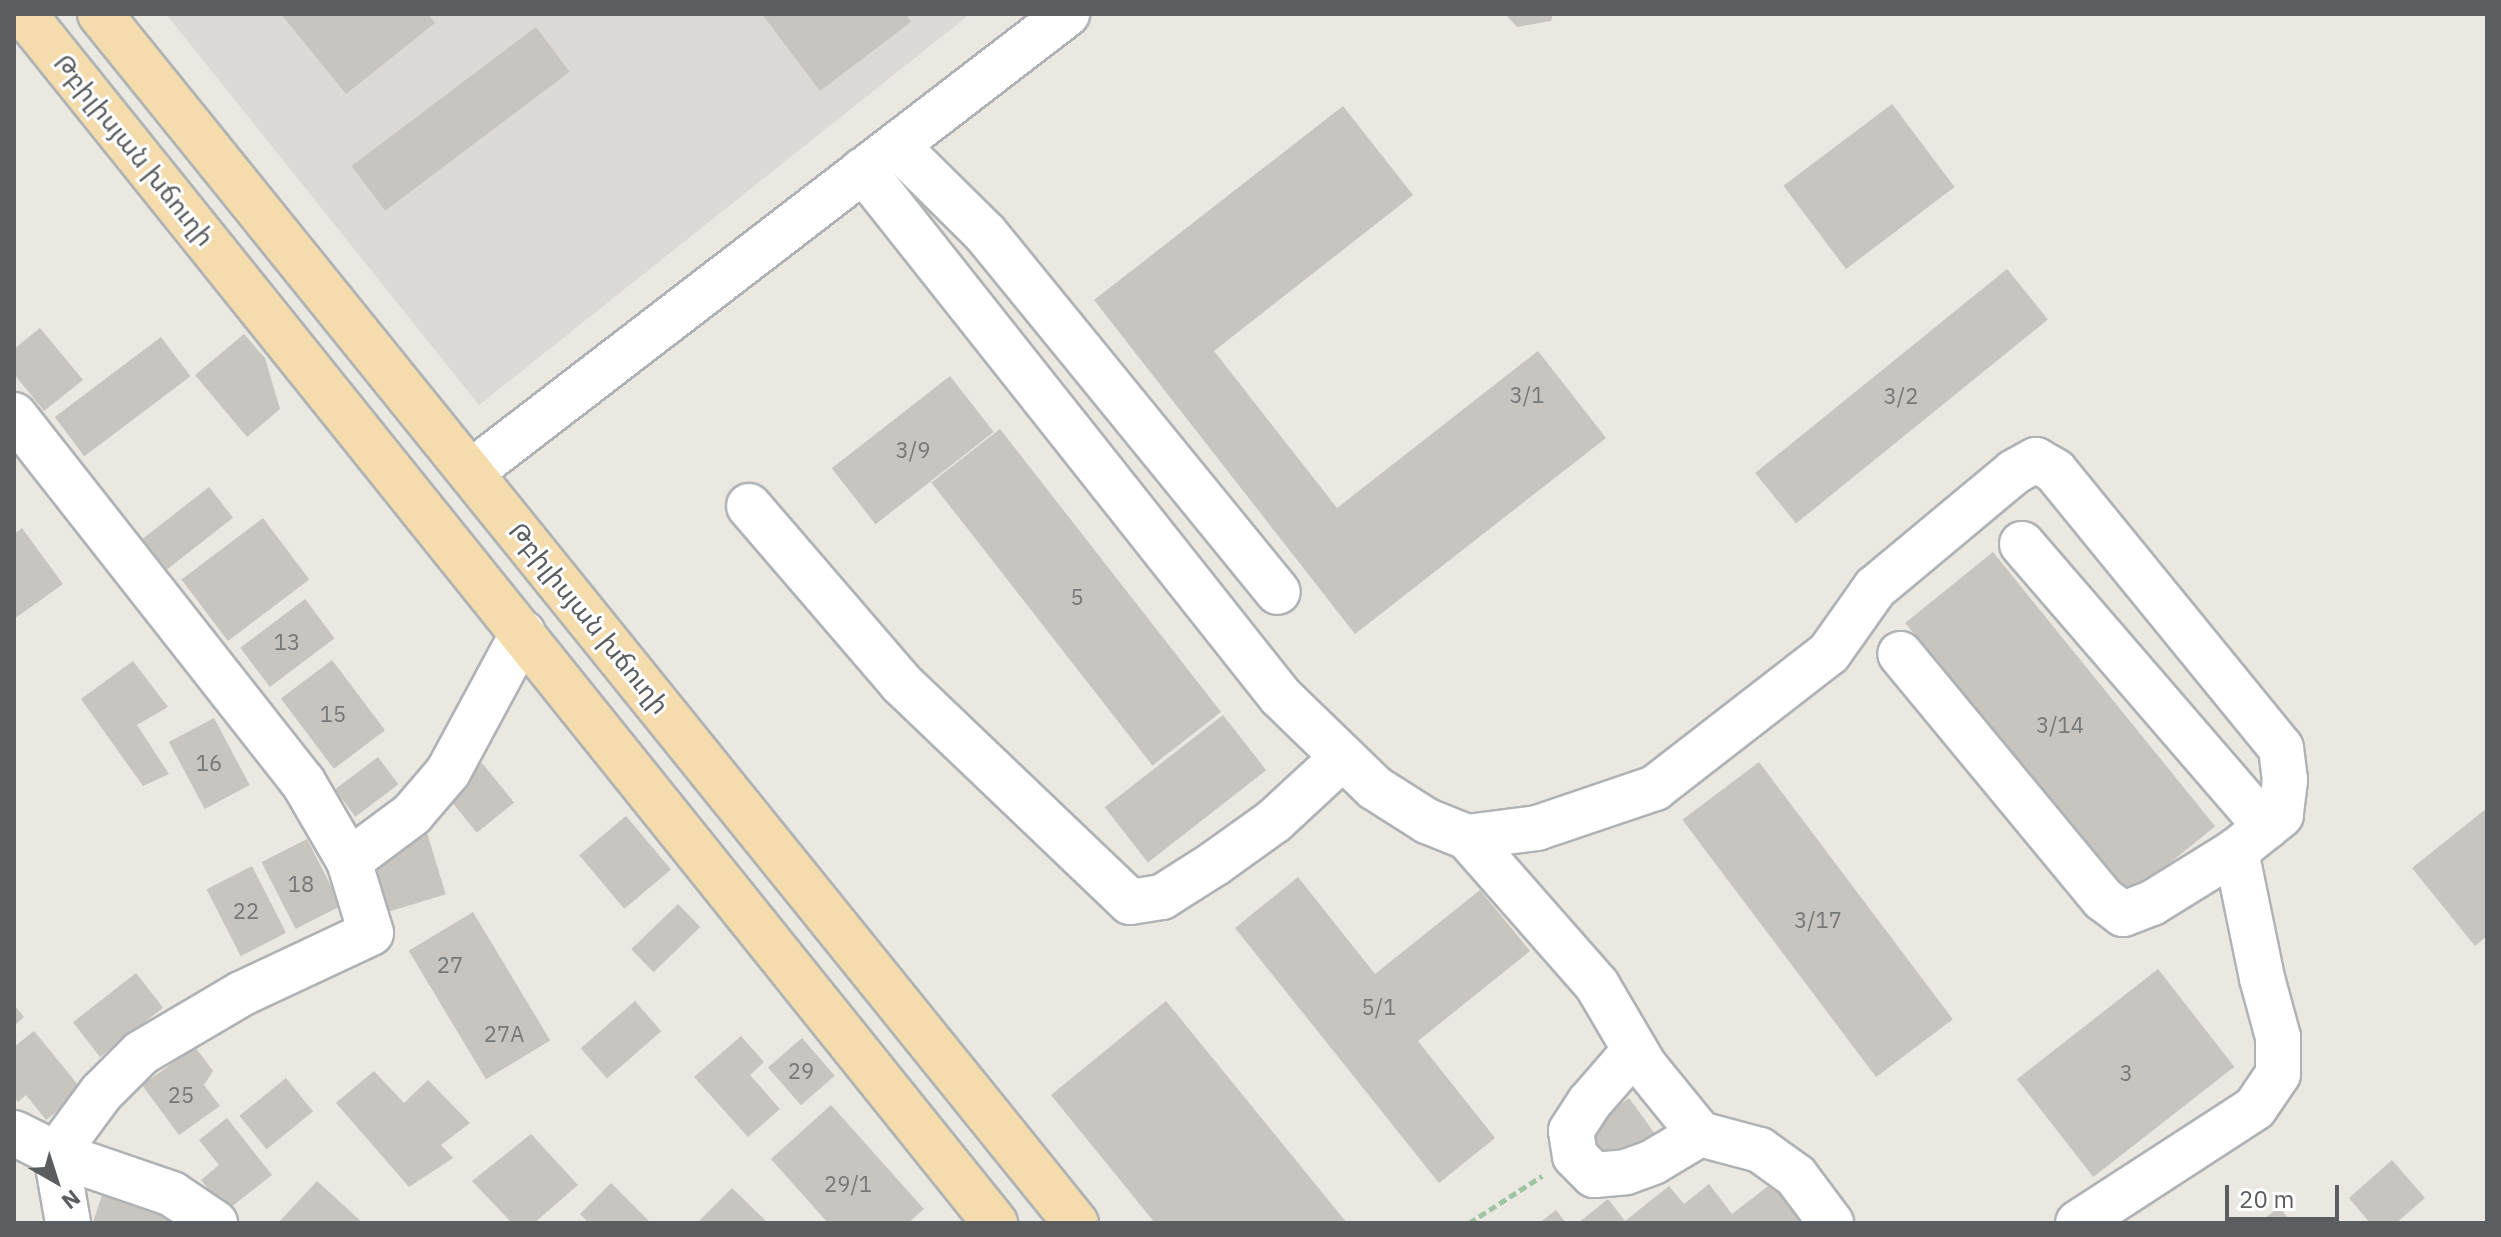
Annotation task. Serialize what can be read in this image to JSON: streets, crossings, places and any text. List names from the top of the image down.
{
  "streets": {
    "main road": ["Թբիլիսյան խճուղի"]
  },
  "house_numbers": [
    "3/1",
    "3/2",
    "3/9",
    "5",
    "13",
    "15",
    "3/14",
    "16",
    "18",
    "22",
    "3/17",
    "27",
    "5/1",
    "27A",
    "29",
    "3",
    "25",
    "29/1"
  ],
  "scale_bar": "20 m",
  "north": "bottom right"
}
